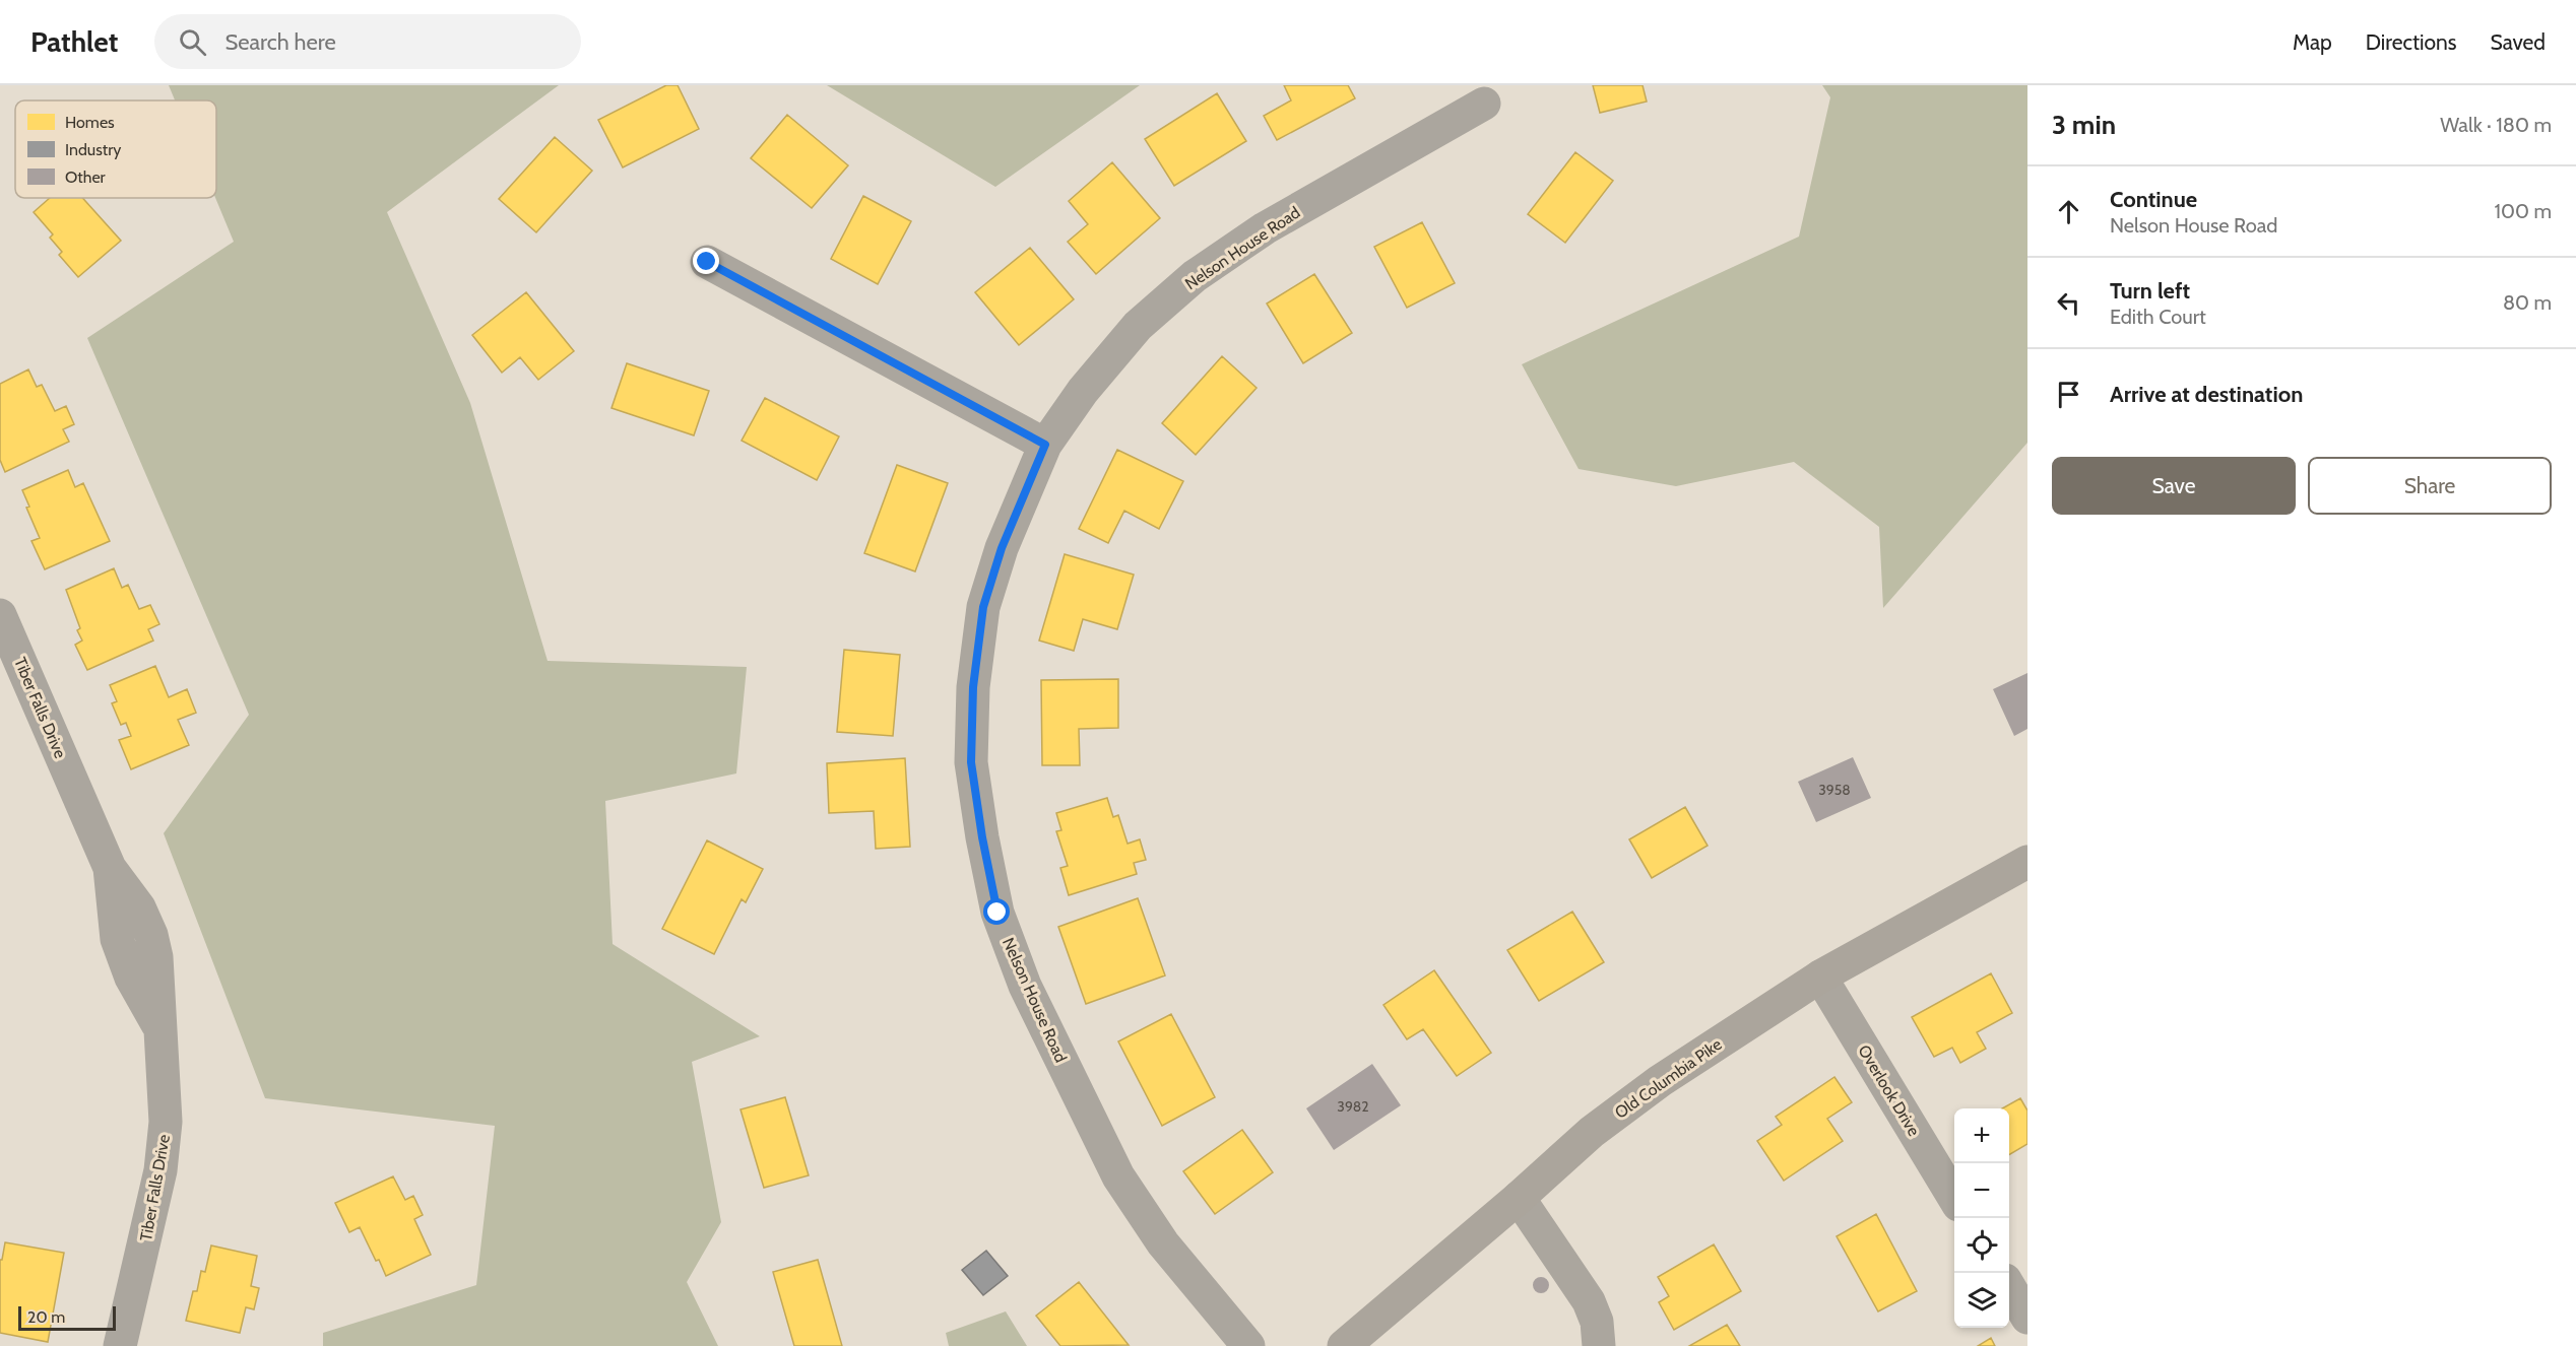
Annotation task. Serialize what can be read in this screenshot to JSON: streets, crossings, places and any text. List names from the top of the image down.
{
  "streets": {
    "street": [
      "Nelson House Road",
      "Tiber Falls Drive",
      "Old Columbia Pike",
      "Overlook Drive"
    ]
  },
  "crossings": [
    ["Old Columbia Pike", "Overlook Drive"]
  ],
  "house_numbers": ["3958", "3982"],
  "legend": ["Homes", "Industry", "Other"],
  "scale_bar": "20 m",
  "page": {
    "header": "Pathlet",
    "search": "Search here",
    "nav": ["Map", "Directions", "Saved"],
    "heading": ["3 min", "Walk · 180 m"],
    "list": [
      ["Continue", "Nelson House Road", "100 m"],
      ["Turn left", "Edith Court", "80 m"],
      "Arrive at destination"
    ],
    "buttons": ["Save", "Share"],
    "map_buttons": ["+", "−"],
    "scale": "20 m"
  }
}
